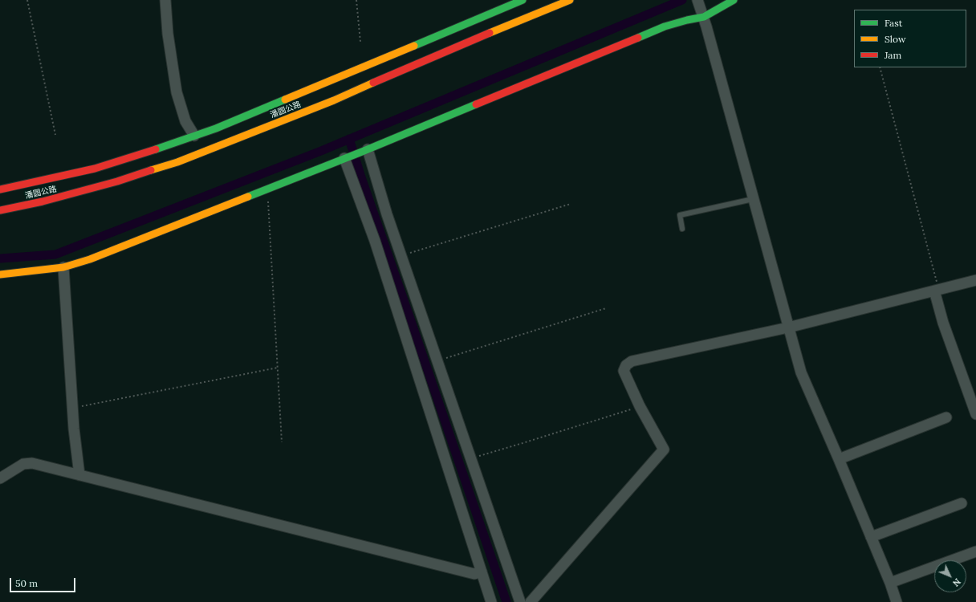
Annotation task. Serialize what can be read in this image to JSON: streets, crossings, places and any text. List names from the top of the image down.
{
  "streets": {
    "main road": ["潘圆公路"]
  },
  "legend": ["Fast", "Slow", "Jam"],
  "scale_bar": "50 m",
  "north": "bottom right"
}
